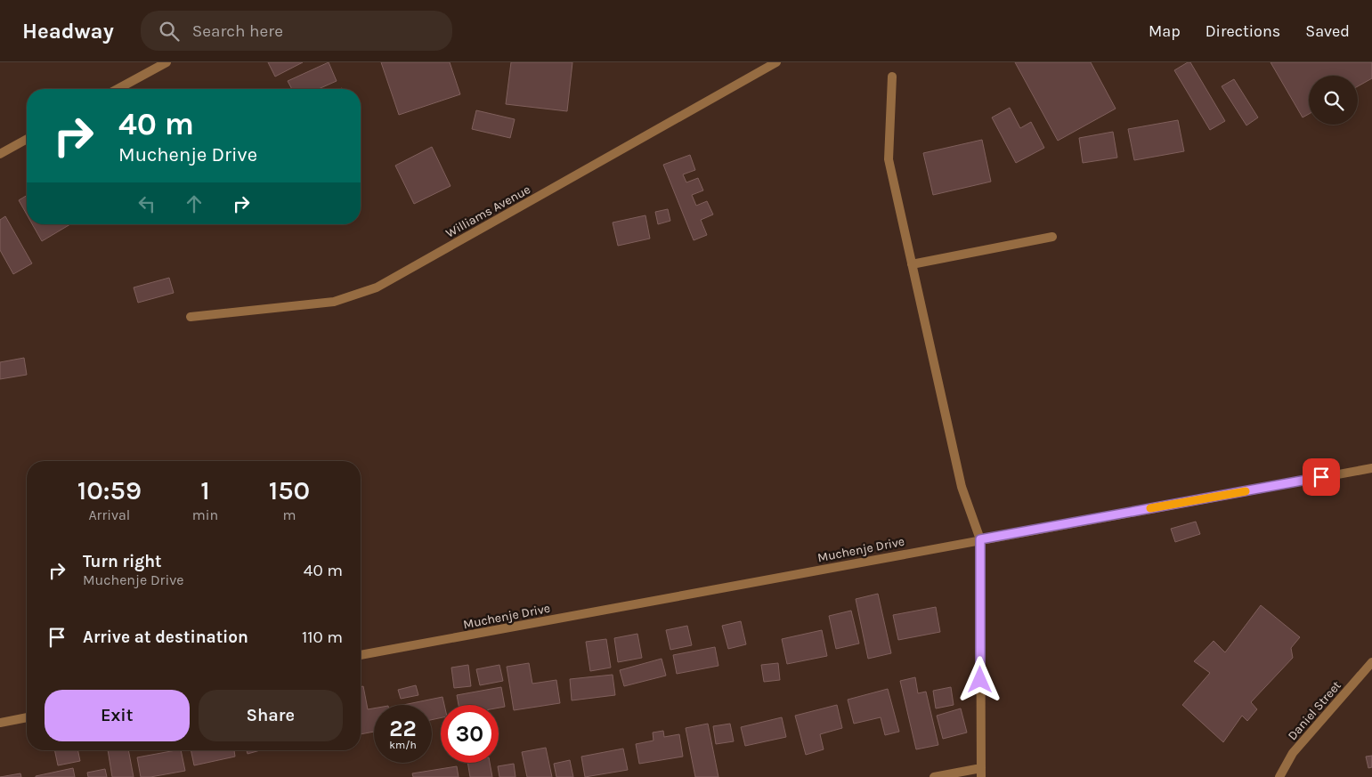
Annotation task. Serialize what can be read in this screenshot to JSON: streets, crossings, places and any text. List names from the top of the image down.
{
  "streets": {
    "street": ["Williams Avenue", "Muchenje Drive", "Daniel Street"]
  },
  "page": {
    "header": "Headway",
    "search": "Search here",
    "nav": ["Map", "Directions", "Saved"],
    "turn": ["40 m", "Muchenje Drive"],
    "eta": [
      "10:59",
      "Arrival",
      "1",
      "min",
      "150",
      "m"
    ],
    "list": [
      {
        "name": "Turn right",
        "note": "Muchenje Drive",
        "value": "40 m"
      },
      {
        "name": "Arrive at destination",
        "value": "110 m"
      }
    ],
    "buttons": ["Exit", "Share"],
    "speed": "22 km/h",
    "limit": "30"
  }
}
